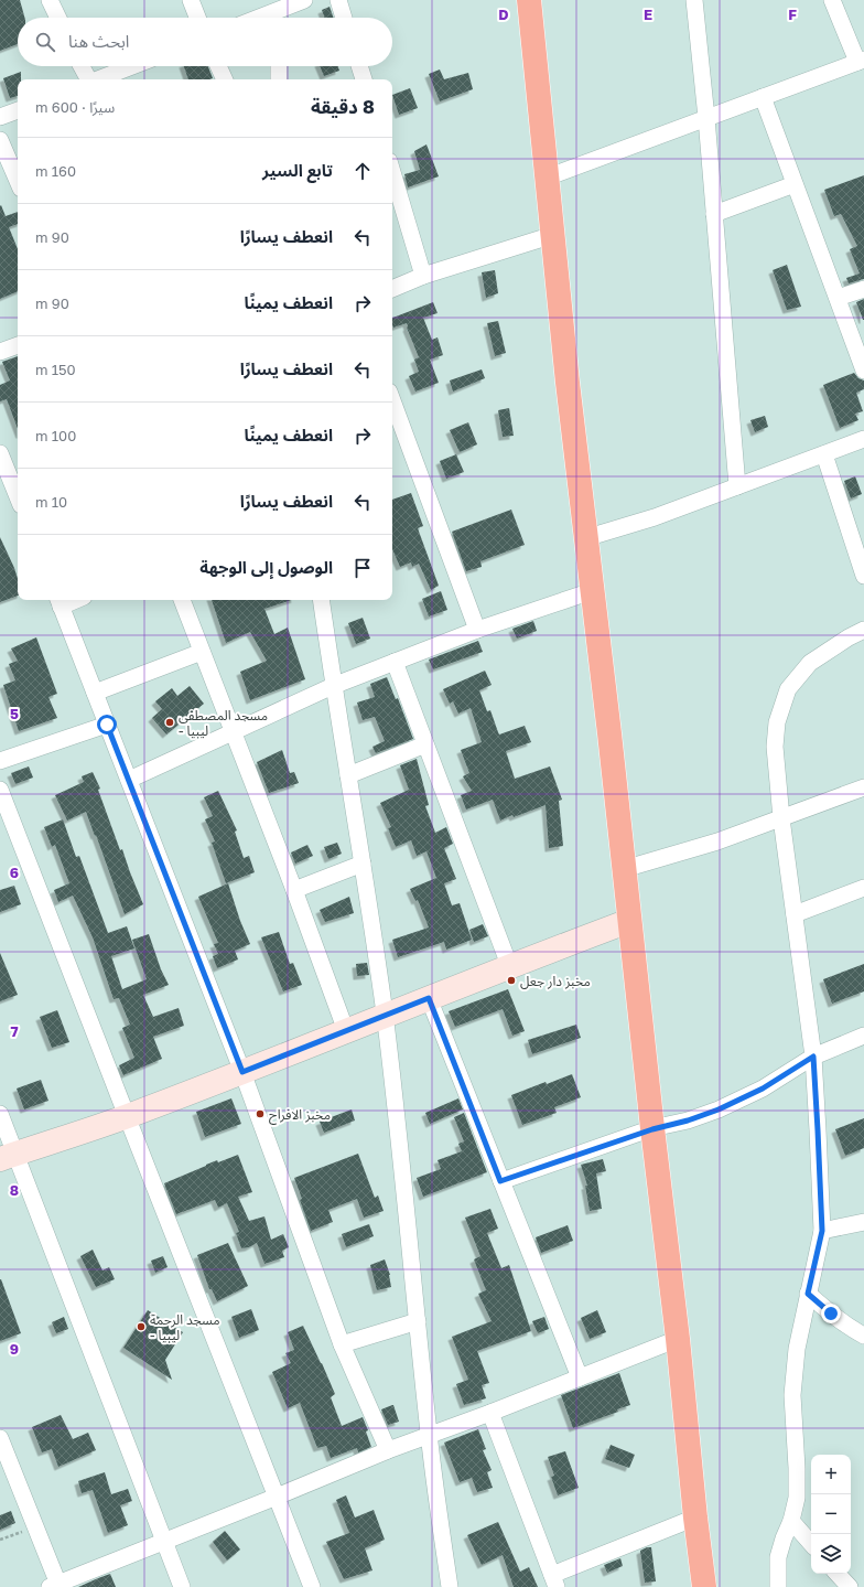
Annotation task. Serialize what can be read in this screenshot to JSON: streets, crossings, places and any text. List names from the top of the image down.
{
  "places": [
    "مسجد المصطفى - ليبيا",
    "مخبز دار جعل",
    "مخبز الافراح",
    "مسجد الرحمة - ليبيا"
  ],
  "page": {
    "search": "ابحث هنا",
    "heading": ["8 دقيقة", "سيرًا · 600 m"],
    "list": [
      ["تابع السير", "160 m"],
      ["انعطف يسارًا", "90 m"],
      ["انعطف يمينًا", "90 m"],
      ["انعطف يسارًا", "150 m"],
      ["انعطف يمينًا", "100 m"],
      ["انعطف يسارًا", "10 m"],
      "الوصول إلى الوجهة"
    ],
    "map_buttons": ["+", "−"]
  },
  "grid": {
    "columns": ["D", "E", "F"],
    "rows": [
      "5",
      "6",
      "7",
      "8",
      "9"
    ]
  }
}
